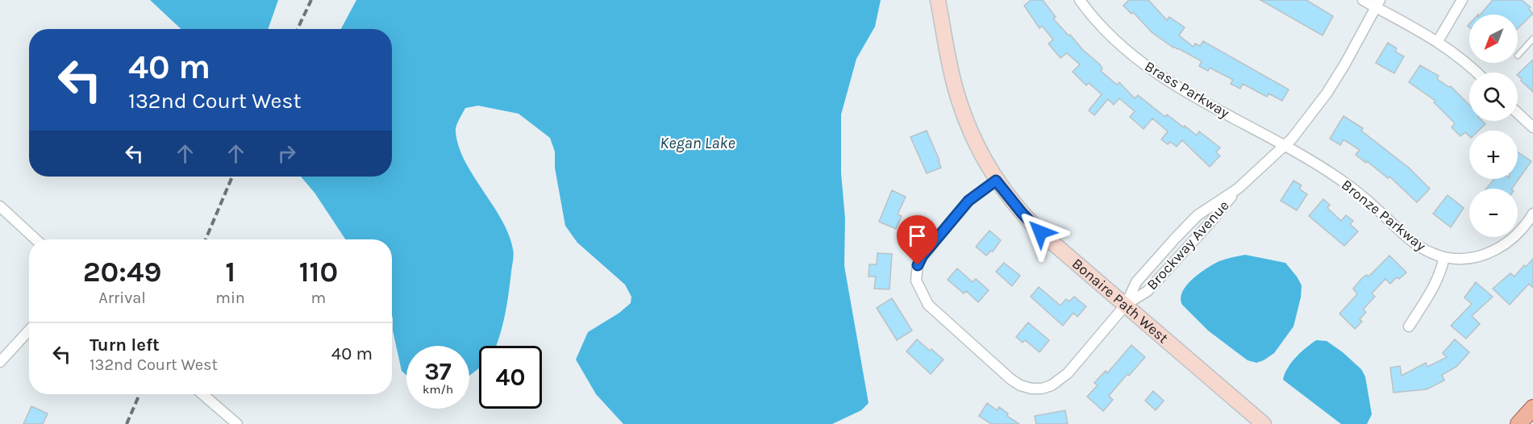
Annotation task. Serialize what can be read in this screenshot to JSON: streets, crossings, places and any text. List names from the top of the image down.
{
  "streets": {
    "street": [
      "Brass Parkway",
      "Bronze Parkway",
      "Brockway Avenue",
      "Bonaire Path West"
    ]
  },
  "crossings": [
    ["Brass Parkway", "Bronze Parkway"],
    ["Brass Parkway", "Brockway Avenue"],
    ["Bronze Parkway", "Brockway Avenue"],
    ["Brockway Avenue", "Bonaire Path West"]
  ],
  "water": ["Kegan Lake"],
  "north": "bottom left",
  "page": {
    "map_buttons": ["+", "−"],
    "turn": ["40 m", "132nd Court West"],
    "eta": [
      "20:49",
      "Arrival",
      "1",
      "min",
      "110",
      "m"
    ],
    "list": [
      {
        "name": "Turn left",
        "note": "132nd Court West",
        "value": "40 m"
      }
    ],
    "speed": "37 km/h",
    "limit": "40"
  }
}
